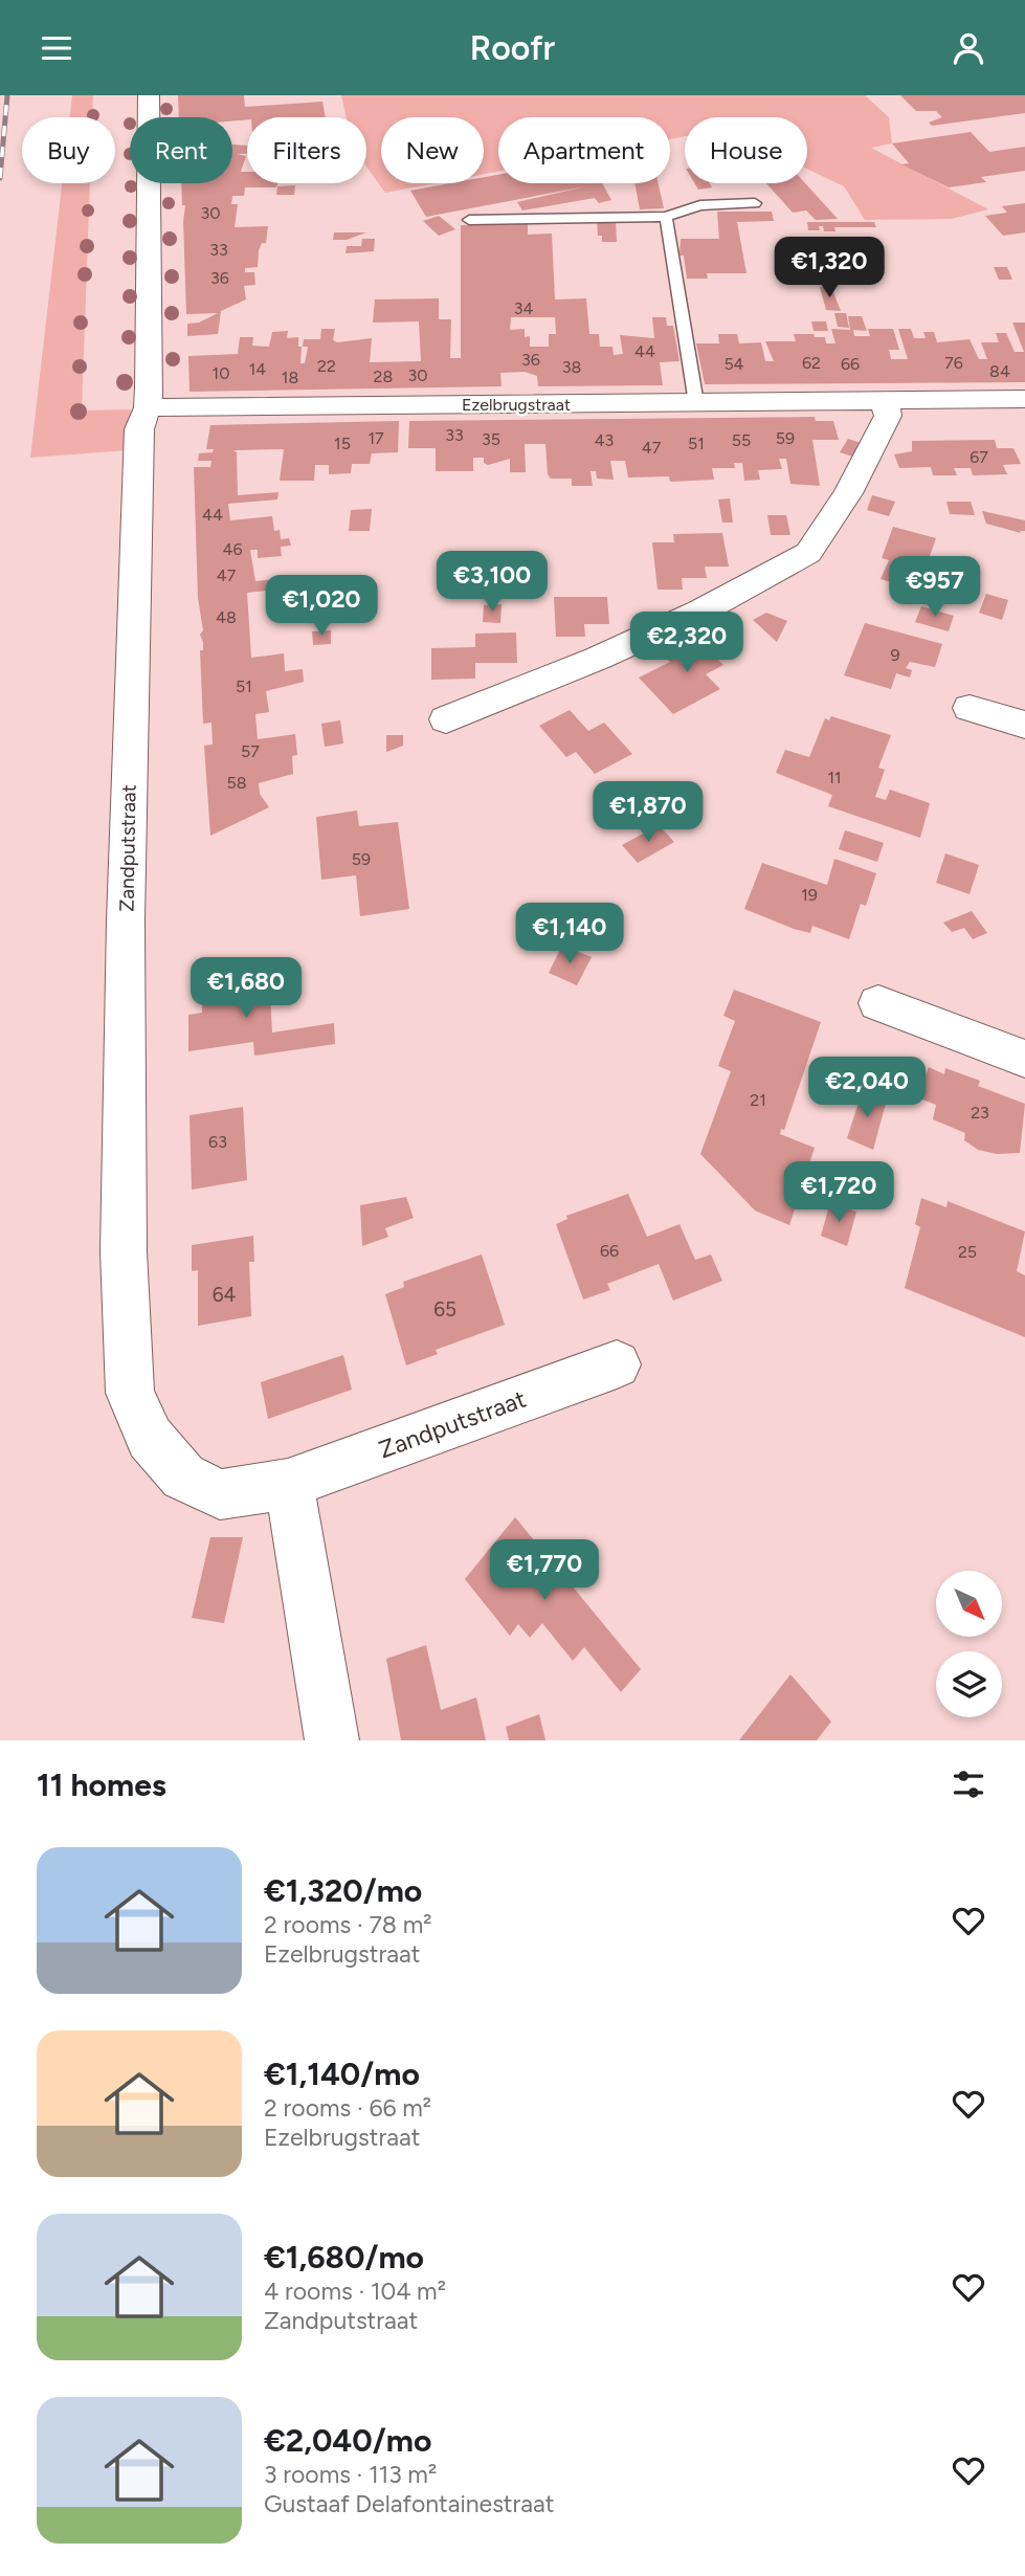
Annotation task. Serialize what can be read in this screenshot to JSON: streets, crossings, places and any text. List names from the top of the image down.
{
  "streets": {
    "street": ["Ezelbrugstraat", "Zandputstraat"]
  },
  "crossings": [
    ["Ezelbrugstraat", "Zandputstraat"]
  ],
  "house_numbers": [
    "30",
    "33",
    "36",
    "34",
    "44",
    "36",
    "62",
    "76",
    "54",
    "66",
    "22",
    "38",
    "14",
    "84",
    "10",
    "30",
    "28",
    "18",
    "33",
    "17",
    "59",
    "35",
    "43",
    "55",
    "15",
    "51",
    "47",
    "67",
    "44",
    "46",
    "47",
    "48",
    "9",
    "51",
    "57",
    "11",
    "58",
    "59",
    "19",
    "21",
    "23",
    "63",
    "66",
    "25",
    "64",
    "65"
  ],
  "north": "bottom right",
  "page": {
    "header": "Roofr",
    "chip": [
      "Buy",
      "Rent",
      "Filters",
      "New",
      "Apartment",
      "House"
    ],
    "price": [
      "€1,320",
      "€3,100",
      "€957",
      "€1,020",
      "€2,320",
      "€1,870",
      "€1,140",
      "€1,680",
      "€2,040",
      "€1,720",
      "€1,770"
    ],
    "heading": "11 homes",
    "list": [
      {
        "name": "€1,320/mo",
        "note": "2 rooms · 78 m² · Ezelbrugstraat"
      },
      {
        "name": "€1,140/mo",
        "note": "2 rooms · 66 m² · Ezelbrugstraat"
      },
      {
        "name": "€1,680/mo",
        "note": "4 rooms · 104 m² · Zandputstraat"
      },
      {
        "name": "€2,040/mo",
        "note": "3 rooms · 113 m² · Gustaaf Delafontainestraat"
      }
    ]
  }
}
